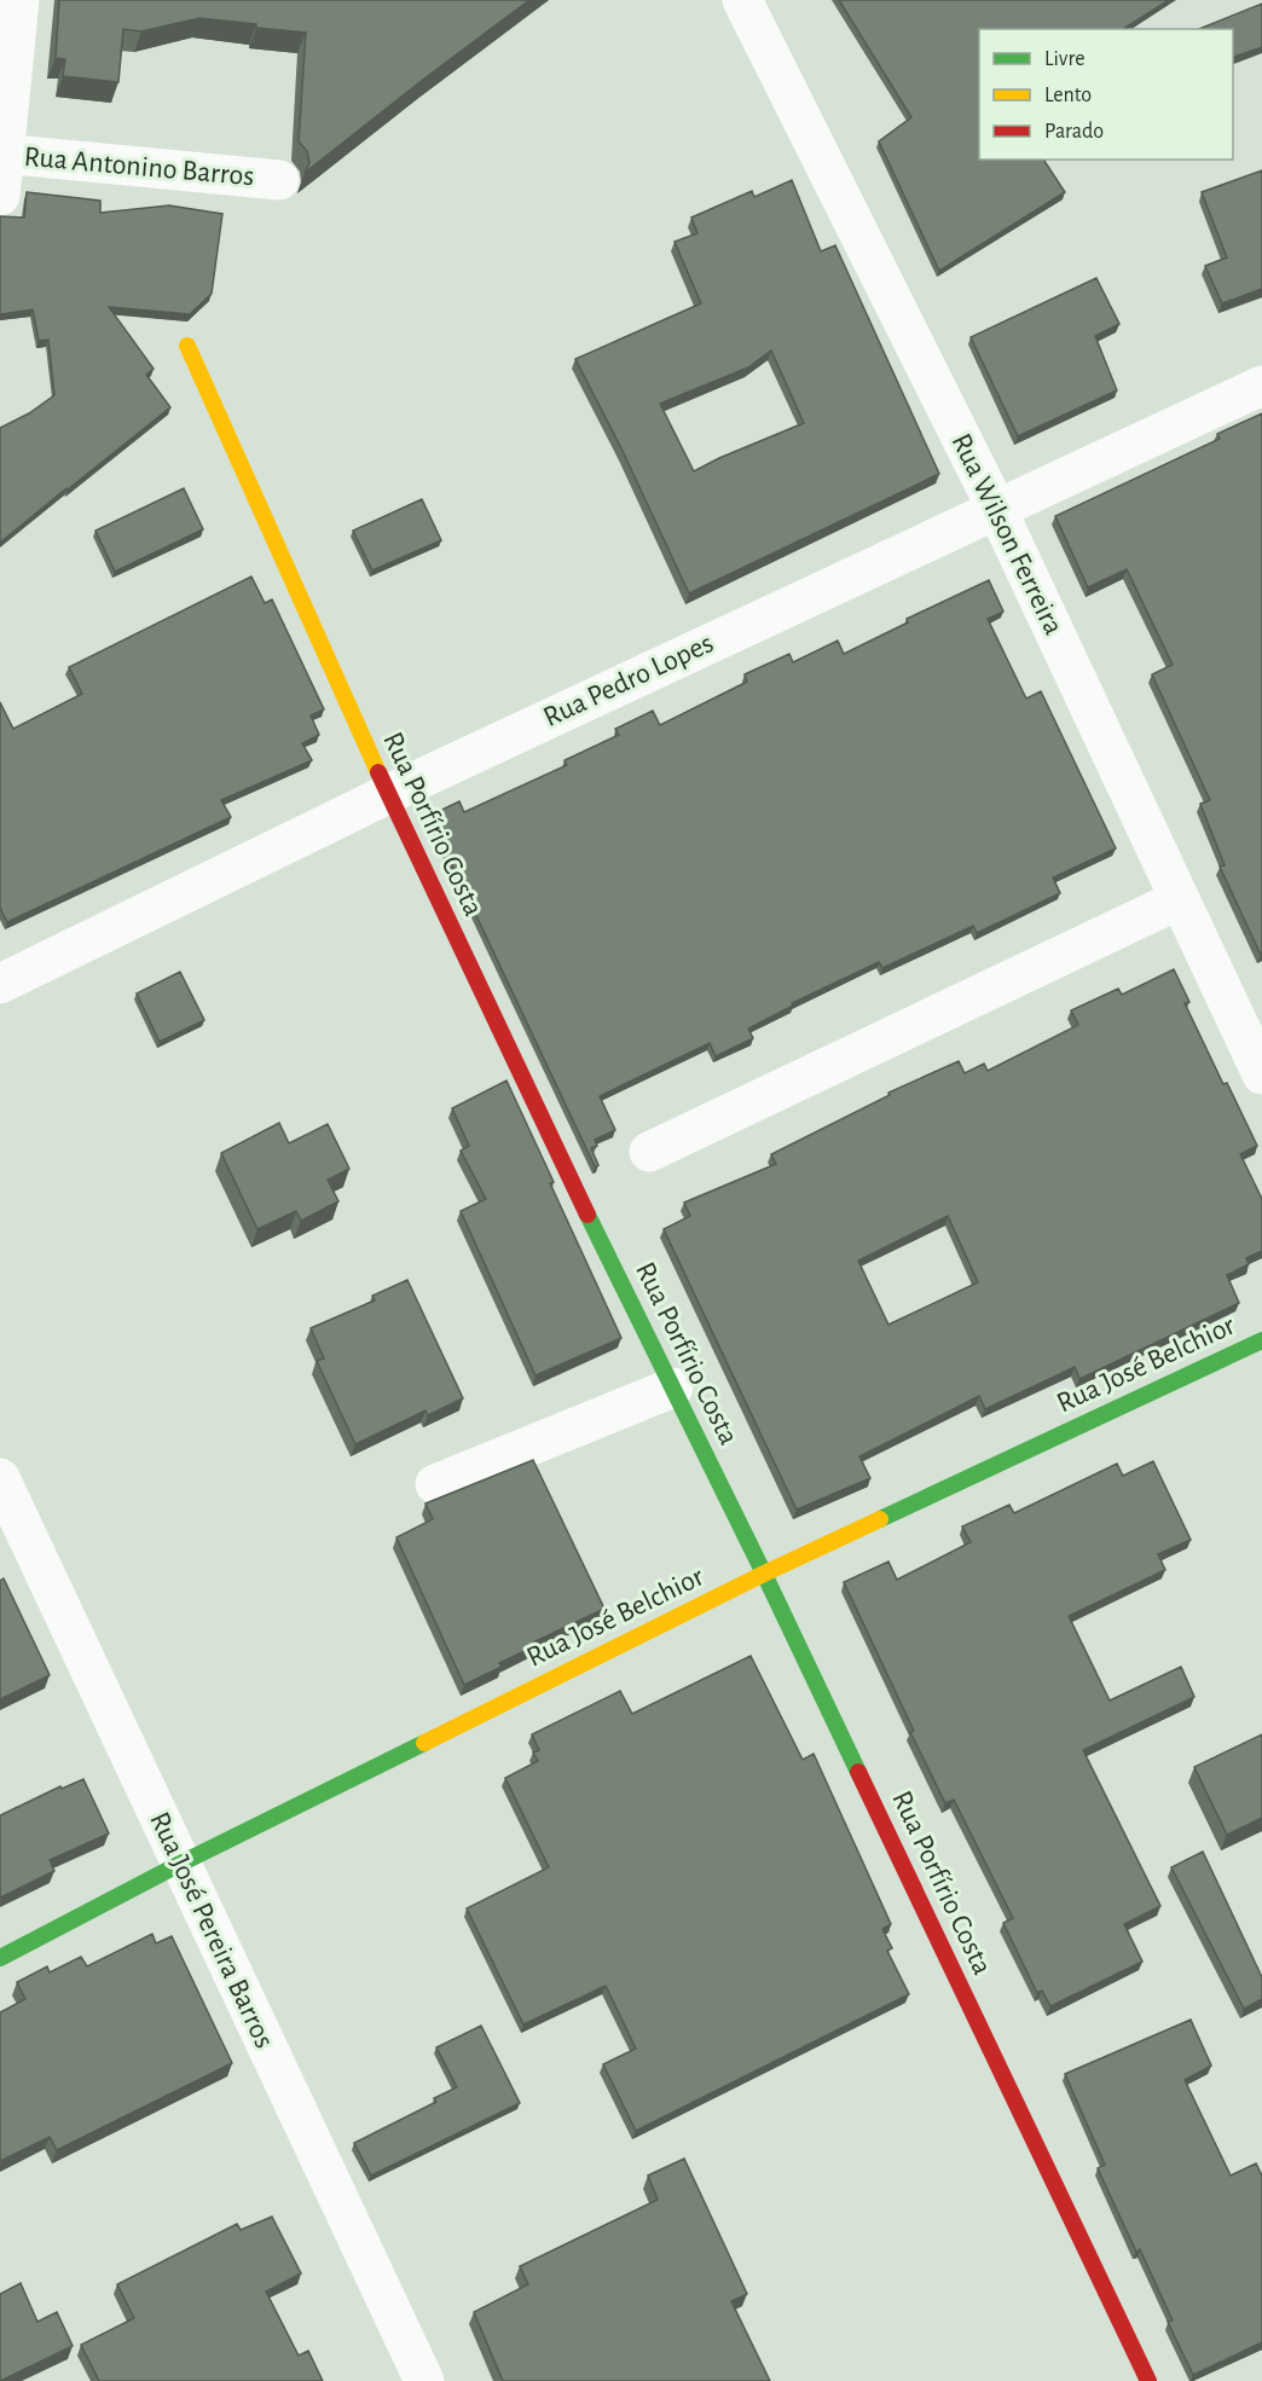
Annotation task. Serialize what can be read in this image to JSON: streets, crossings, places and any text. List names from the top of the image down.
{
  "streets": {
    "street": [
      "Rua Antonino Barros",
      "Rua Wilson Ferreira",
      "Rua Pedro Lopes",
      "Rua Porfírio Costa",
      "Rua José Belchior",
      "Rua José Pereira Barros"
    ]
  },
  "crossings": [
    ["Rua Wilson Ferreira", "Rua Pedro Lopes"],
    ["Rua Pedro Lopes", "Rua Porfírio Costa"],
    ["Rua Porfírio Costa", "Rua José Belchior"],
    ["Rua José Belchior", "Rua José Pereira Barros"]
  ],
  "legend": ["Livre", "Lento", "Parado"]
}
